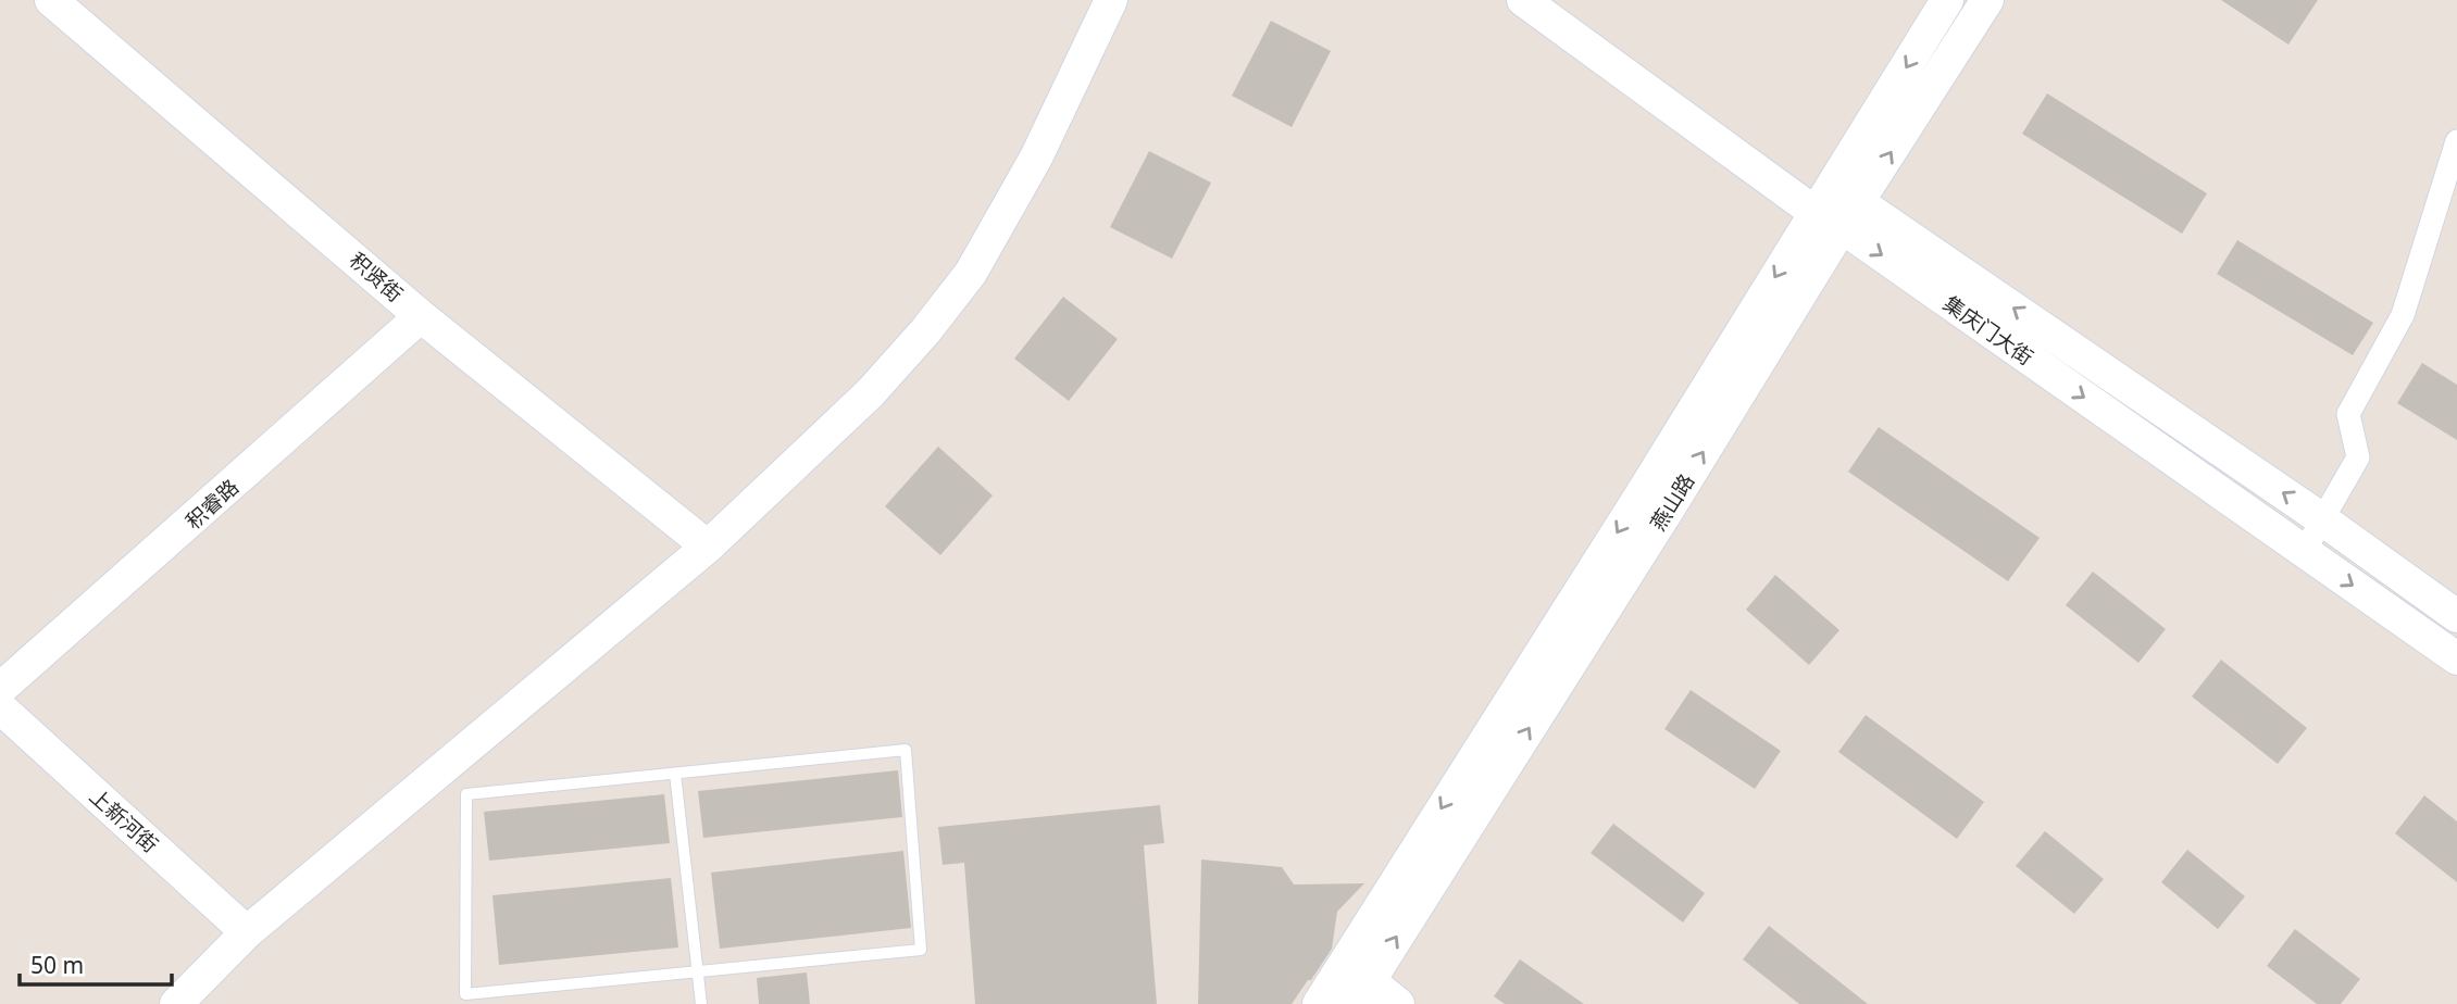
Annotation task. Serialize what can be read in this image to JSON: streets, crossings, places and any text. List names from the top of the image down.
{
  "streets": {
    "street": [
      "积贤街",
      "集庆门大街",
      "燕山路",
      "积睿路",
      "上新河街"
    ]
  },
  "crossings": [
    ["积贤街", "积睿路"],
    ["集庆门大街", "燕山路"]
  ],
  "scale_bar": "50 m"
}
